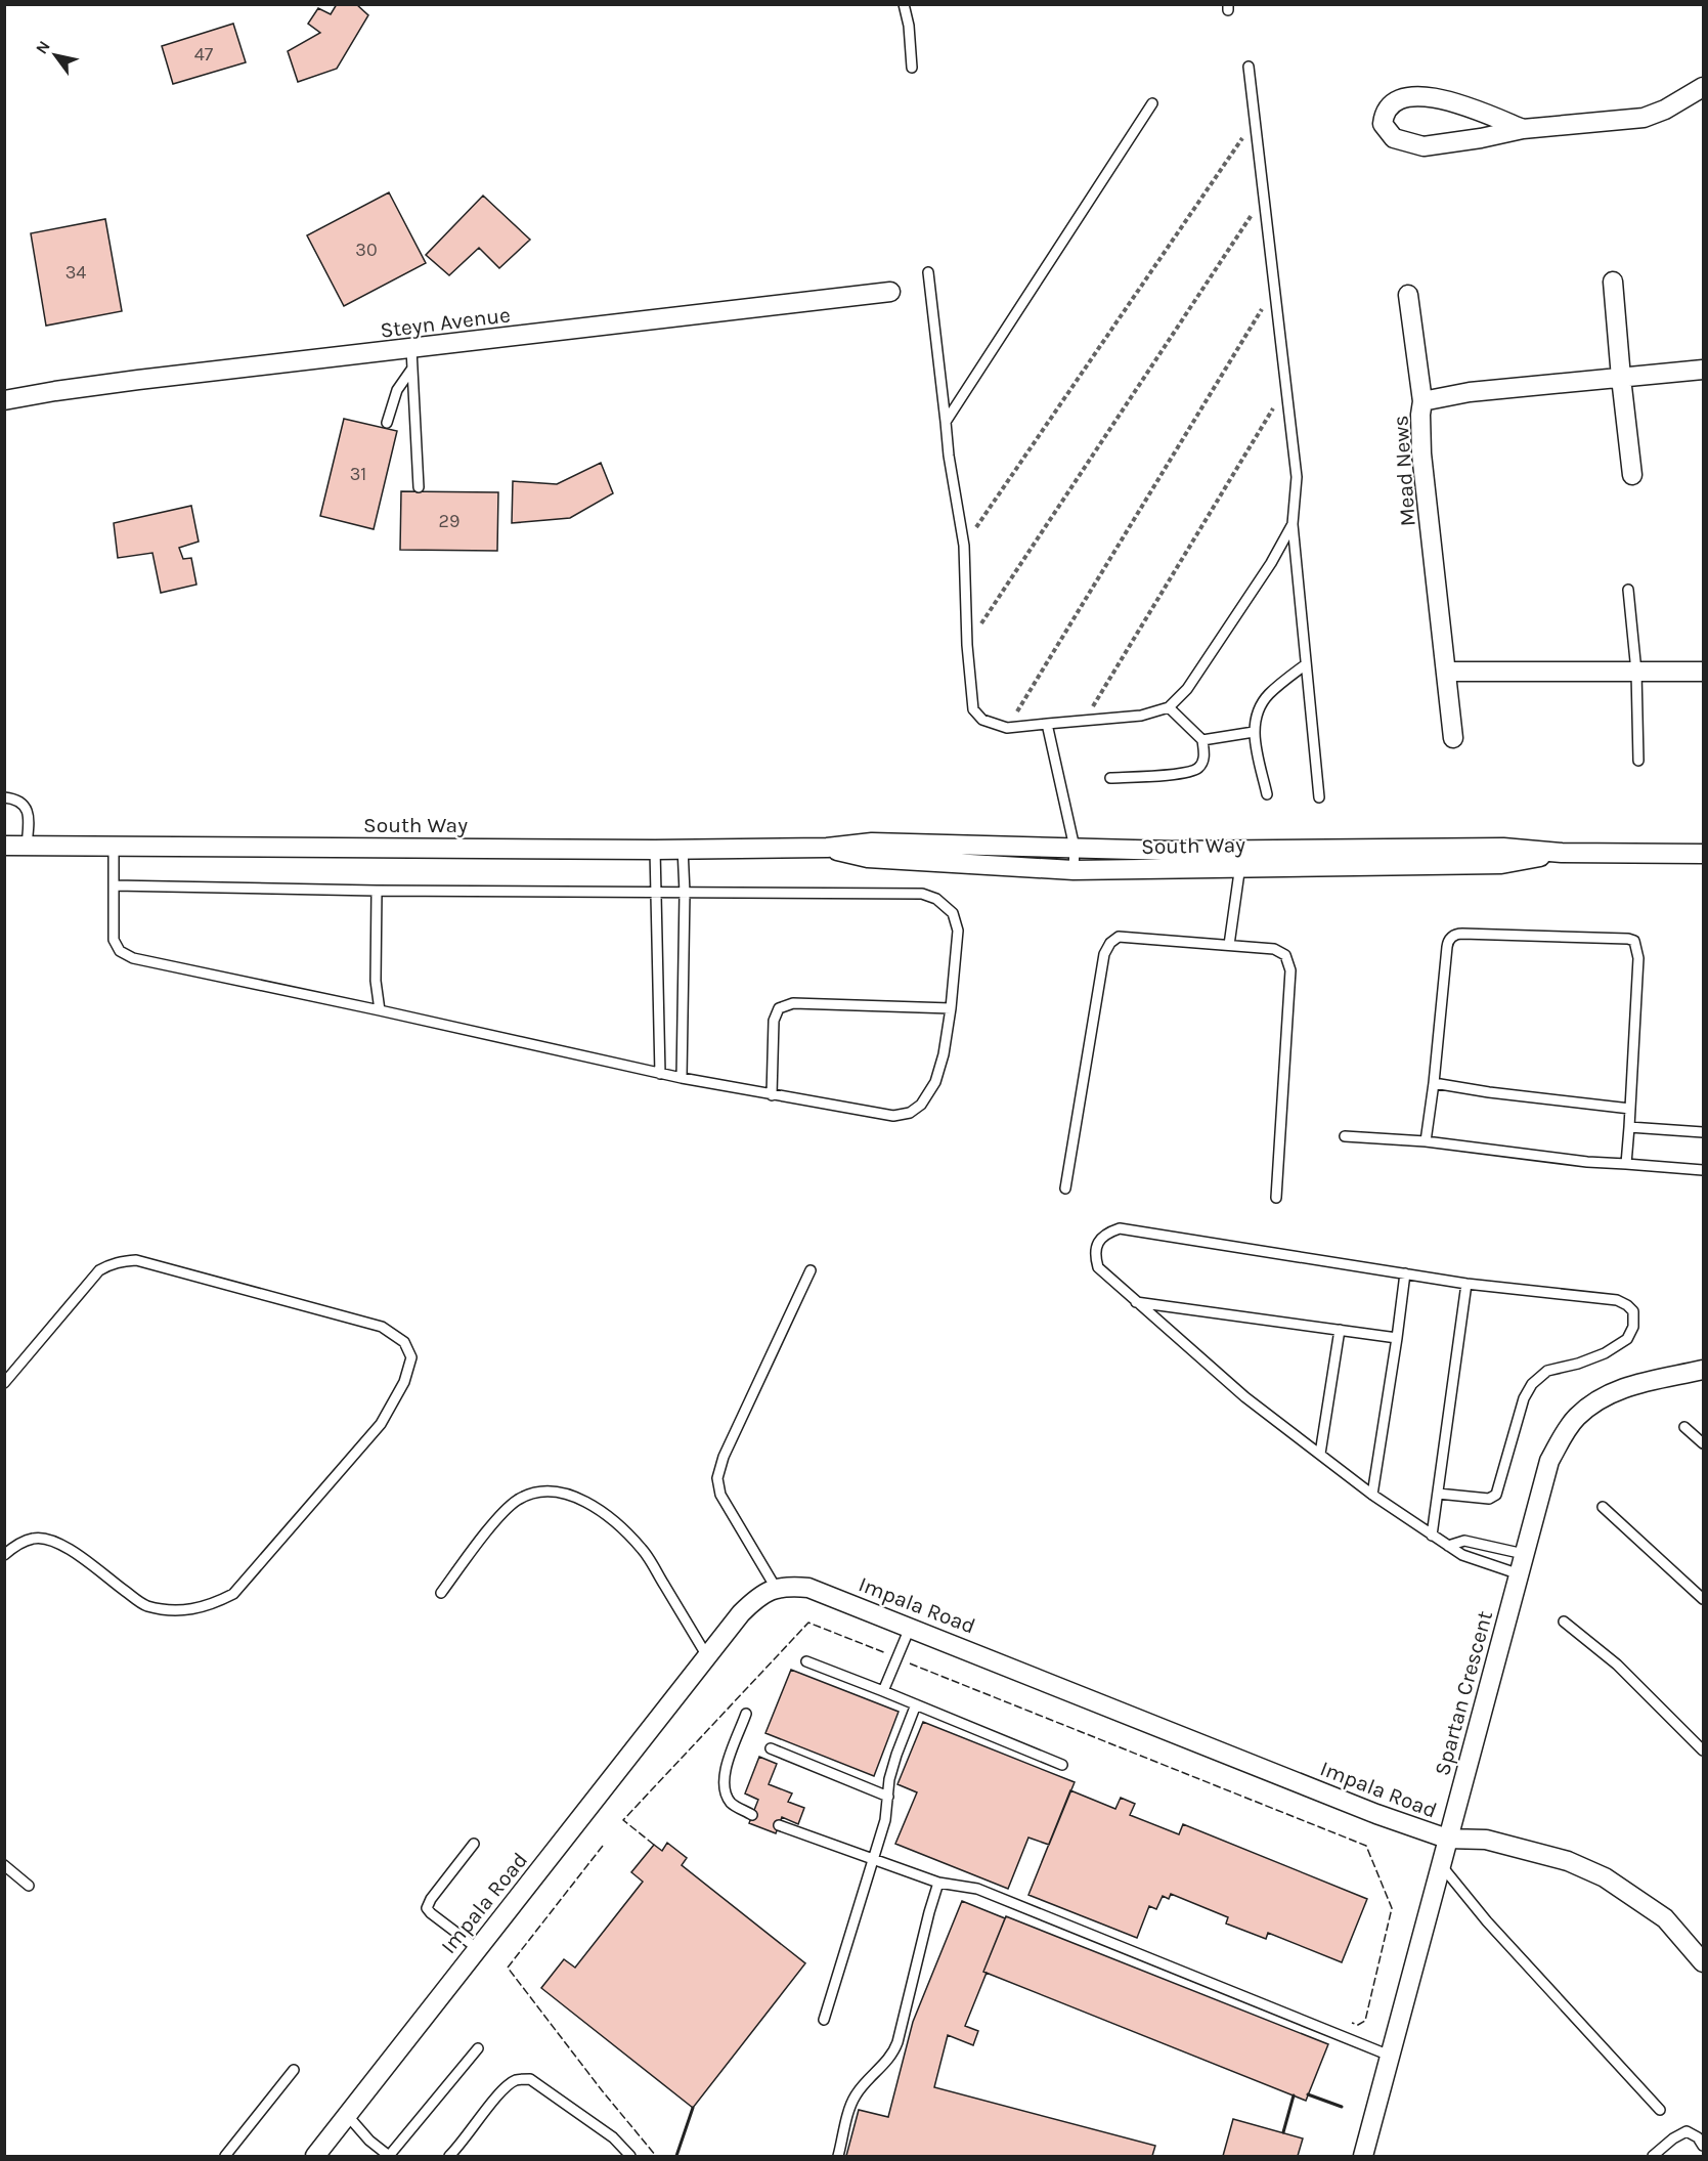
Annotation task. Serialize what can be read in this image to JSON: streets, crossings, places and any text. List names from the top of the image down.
{
  "streets": {
    "street": [
      "Steyn Avenue",
      "Mead News",
      "South Way",
      "Impala Road",
      "Spartan Crescent"
    ]
  },
  "crossings": [
    ["Impala Road", "Spartan Crescent"]
  ],
  "house_numbers": [
    "47",
    "30",
    "34",
    "31",
    "29"
  ],
  "north": "top left"
}
